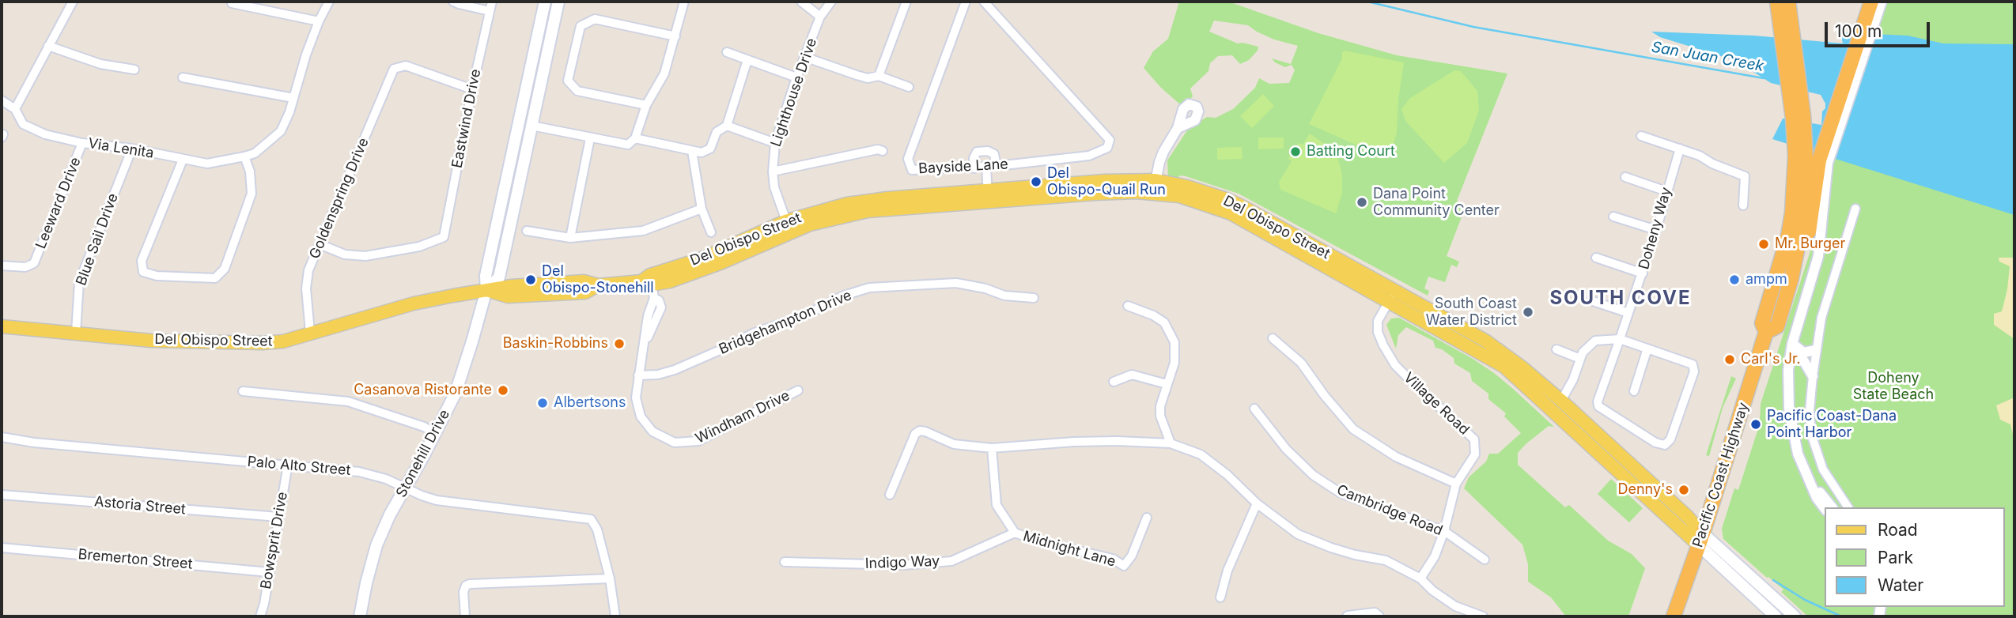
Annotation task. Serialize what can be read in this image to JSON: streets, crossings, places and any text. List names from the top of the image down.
{
  "streets": {
    "highway": ["Pacific Coast Highway"],
    "main road": ["Del Obispo Street", "Stonehill Drive"],
    "street": [
      "Lighthouse Drive",
      "Eastwind Drive",
      "Via Lenita",
      "Bayside Lane",
      "Goldenspring Drive",
      "Leeward Drive",
      "Doheny Way",
      "Blue Sail Drive",
      "Bridgehampton Drive",
      "Village Road",
      "Windham Drive",
      "Palo Alto Street",
      "Astoria Street",
      "Cambridge Road",
      "Bowsprit Drive",
      "Midnight Lane",
      "Bremerton Street",
      "Indigo Way"
    ]
  },
  "crossings": [
    ["Lighthouse Drive", "Del Obispo Street"],
    ["Eastwind Drive", "Goldenspring Drive"],
    ["Via Lenita", "Leeward Drive"],
    ["Via Lenita", "Blue Sail Drive"],
    ["Goldenspring Drive", "Del Obispo Street"],
    ["Del Obispo Street", "Doheny Way"],
    ["Del Obispo Street", "Blue Sail Drive"],
    ["Del Obispo Street", "Village Road"],
    ["Del Obispo Street", "Windham Drive"],
    ["Del Obispo Street", "Stonehill Drive"],
    ["Del Obispo Street", "Pacific Coast Highway"],
    ["Bridgehampton Drive", "Windham Drive"],
    ["Village Road", "Cambridge Road"],
    ["Stonehill Drive", "Palo Alto Street"],
    ["Palo Alto Street", "Bowsprit Drive"],
    ["Astoria Street", "Bowsprit Drive"],
    ["Bowsprit Drive", "Bremerton Street"],
    ["Midnight Lane", "Indigo Way"]
  ],
  "districts": ["SOUTH COVE"],
  "water": ["San Juan Creek"],
  "parks": ["Doheny State Beach"],
  "places": [
    "Batting Court",
    "Del Obispo-Quail Run",
    "Dana Point Community Center",
    "Mr. Burger",
    "Del Obispo-Stonehill",
    "ampm",
    "South Coast Water District",
    "Baskin-Robbins",
    "Carl's Jr.",
    "Casanova Ristorante",
    "Albertsons",
    "Pacific Coast-Dana Point Harbor",
    "Denny's"
  ],
  "legend": ["Road", "Park", "Water"],
  "scale_bar": "100 m"
}
